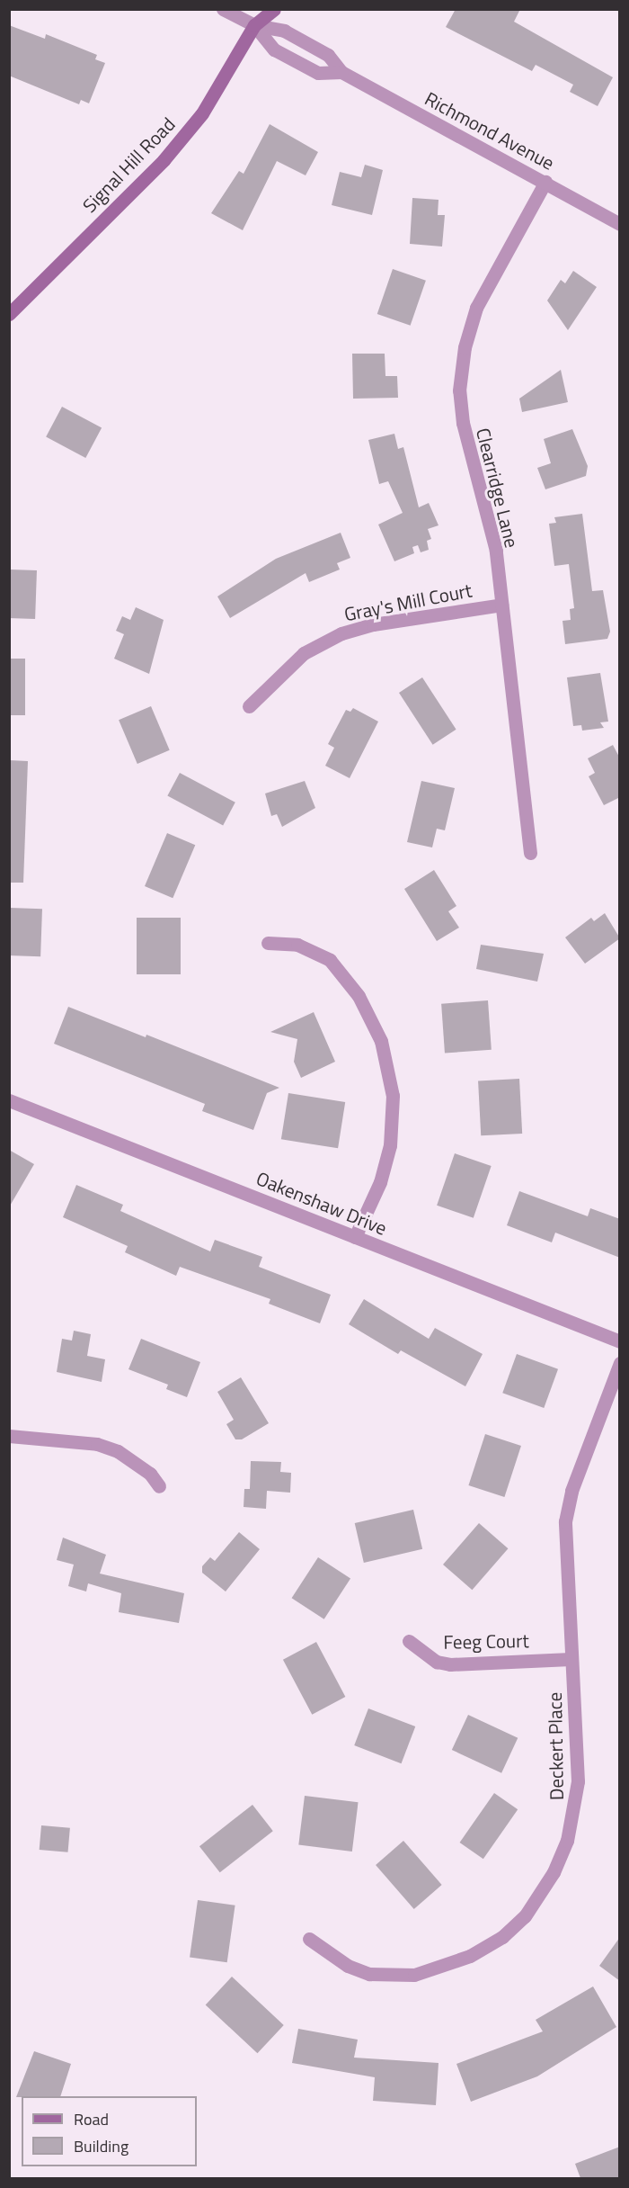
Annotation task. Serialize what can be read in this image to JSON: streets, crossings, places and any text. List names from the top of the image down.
{
  "streets": {
    "main road": ["Signal Hill Road"],
    "street": [
      "Richmond Avenue",
      "Clearridge Lane",
      "Gray's Mill Court",
      "Oakenshaw Drive",
      "Feeg Court",
      "Deckert Place"
    ]
  },
  "crossings": [
    ["Richmond Avenue", "Signal Hill Road"],
    ["Richmond Avenue", "Clearridge Lane"],
    ["Clearridge Lane", "Gray's Mill Court"],
    ["Feeg Court", "Deckert Place"]
  ],
  "legend": ["Road", "Building"]
}
